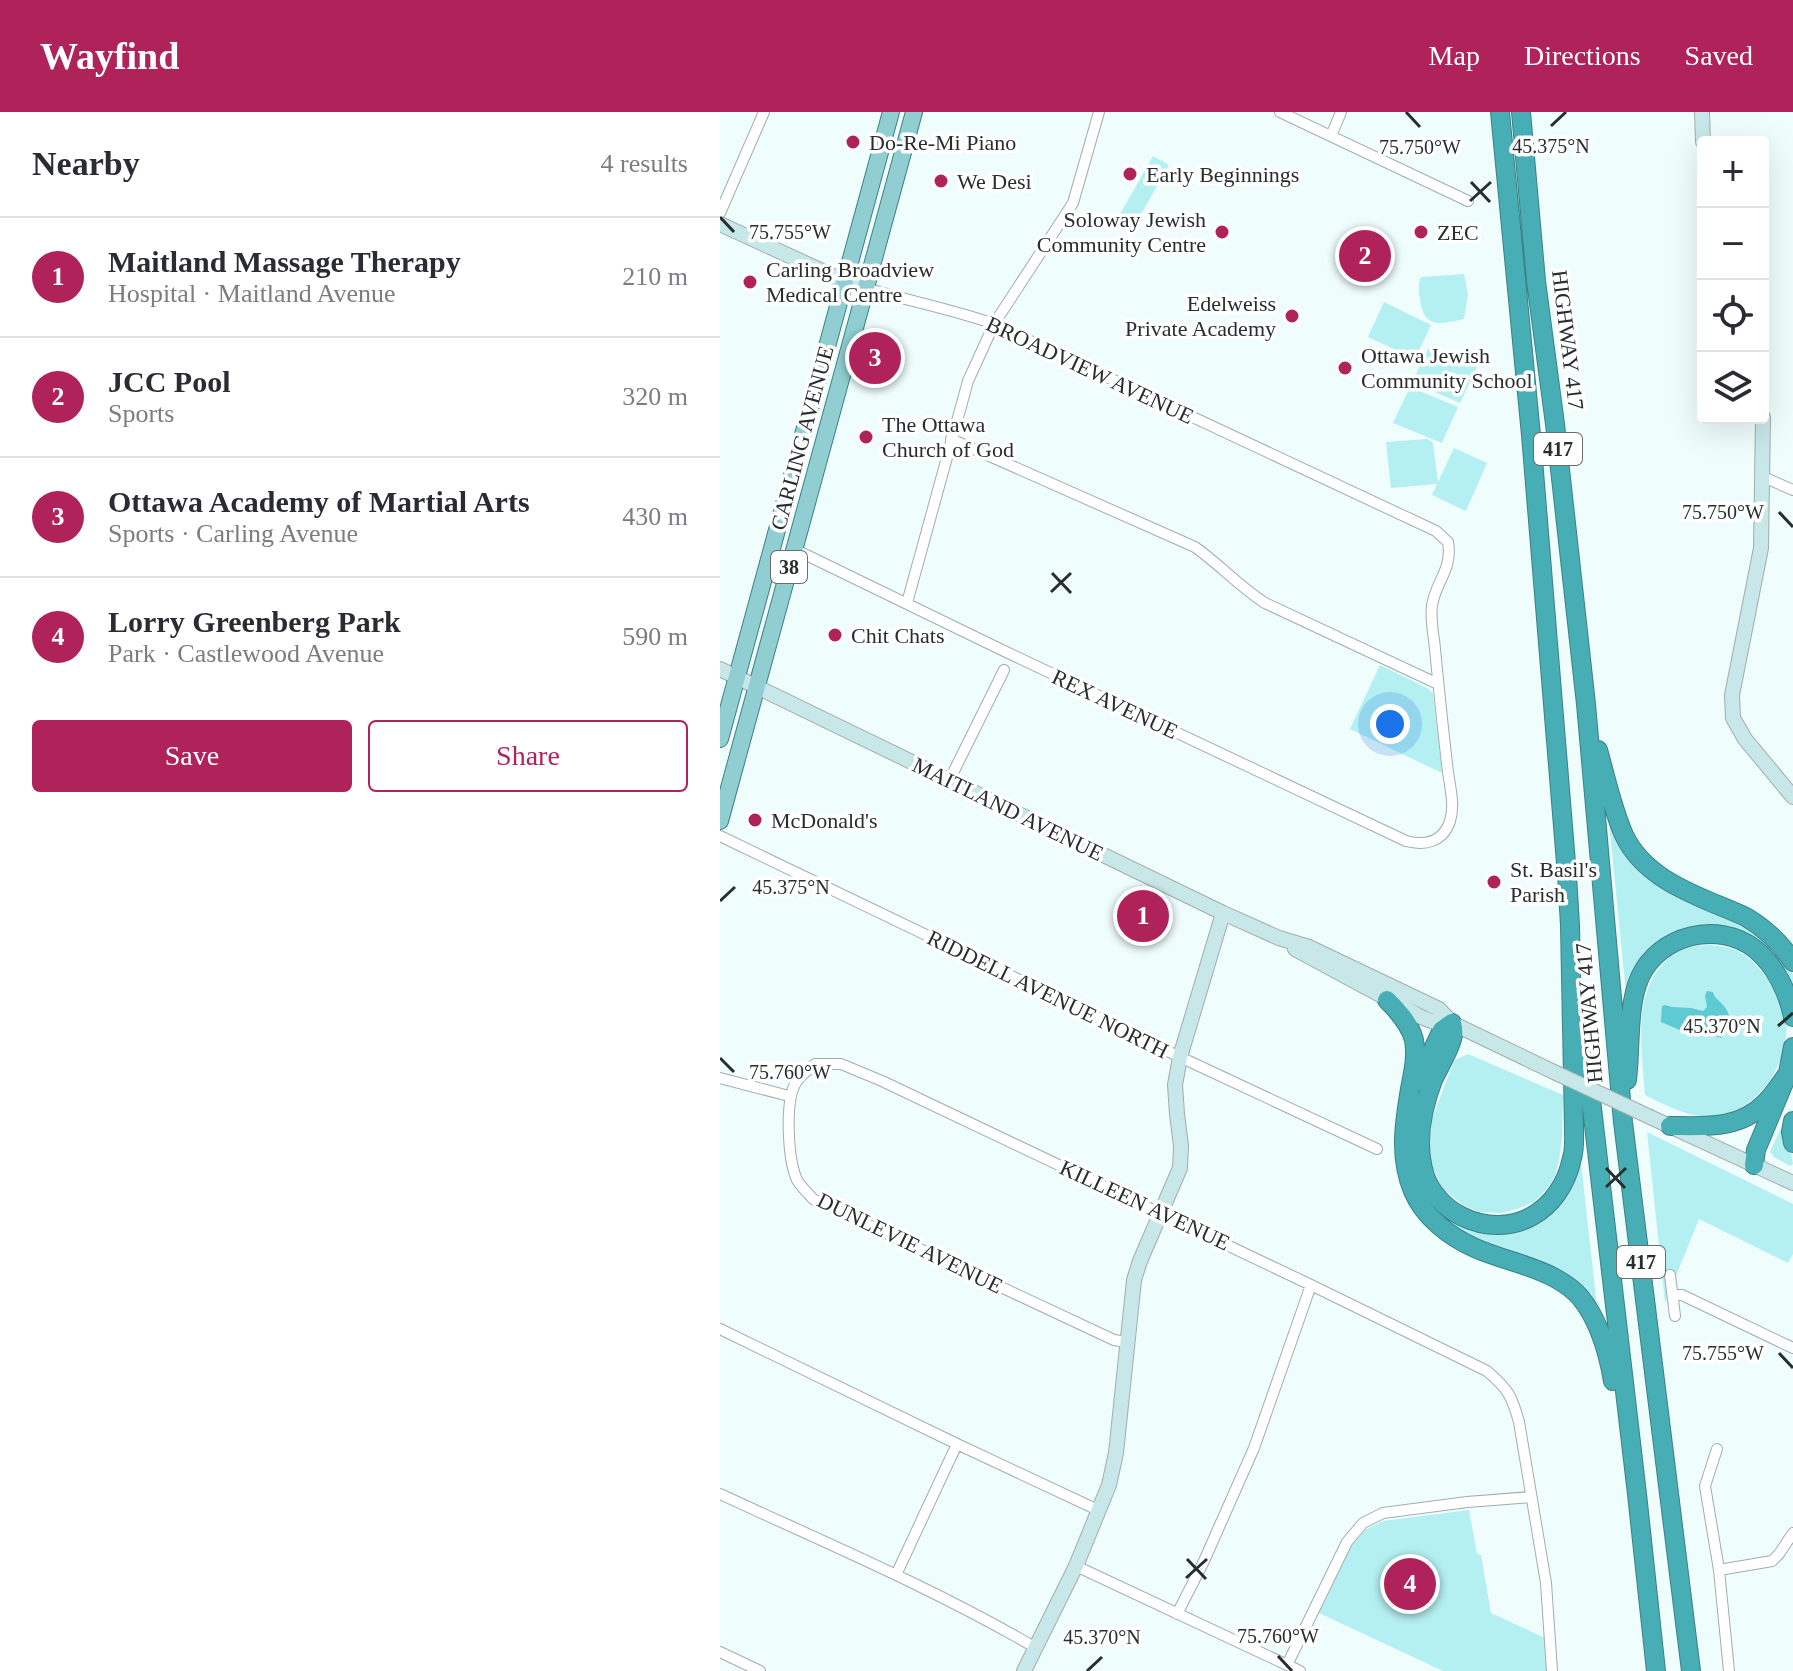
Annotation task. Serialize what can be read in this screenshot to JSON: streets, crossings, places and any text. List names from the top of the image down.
{
  "streets": {
    "highway": ["HIGHWAY 417", "417"],
    "main road": ["CARLING AVENUE", "38"],
    "street": [
      "BROADVIEW AVENUE",
      "REX AVENUE",
      "MAITLAND AVENUE",
      "RIDDELL AVENUE NORTH",
      "KILLEEN AVENUE",
      "DUNLEVIE AVENUE"
    ]
  },
  "crossings": [
    ["BROADVIEW AVENUE", "CARLING AVENUE"],
    ["BROADVIEW AVENUE", "REX AVENUE"],
    ["CARLING AVENUE", "REX AVENUE"],
    ["CARLING AVENUE", "MAITLAND AVENUE"],
    ["KILLEEN AVENUE", "DUNLEVIE AVENUE"]
  ],
  "places": [
    "Do-Re-Mi Piano",
    "Early Beginnings",
    "We Desi",
    "Soloway Jewish Community Centre",
    "ZEC",
    "Carling Broadview Medical Centre",
    "Edelweiss Private Academy",
    "Ottawa Jewish Community School",
    "The Ottawa Church of God",
    "Chit Chats",
    "McDonald's",
    "St. Basil's Parish"
  ],
  "page": {
    "header": "Wayfind",
    "nav": ["Map", "Directions", "Saved"],
    "heading": ["Nearby", "4 results"],
    "map_buttons": ["+", "−"],
    "list": [
      {
        "mark": "1",
        "name": "Maitland Massage Therapy",
        "note": "Hospital · Maitland Avenue",
        "value": "210 m"
      },
      {
        "mark": "2",
        "name": "JCC Pool",
        "note": "Sports",
        "value": "320 m"
      },
      {
        "mark": "3",
        "name": "Ottawa Academy of Martial Arts",
        "note": "Sports · Carling Avenue",
        "value": "430 m"
      },
      {
        "mark": "4",
        "name": "Lorry Greenberg Park",
        "note": "Park · Castlewood Avenue",
        "value": "590 m"
      }
    ],
    "pins": [
      "2",
      "3",
      "1",
      "4"
    ],
    "buttons": ["Save", "Share"]
  },
  "coordinates": [
    "45.375°N",
    "75.750°W",
    "75.755°W",
    "45.370°N",
    "75.760°W"
  ]
}
